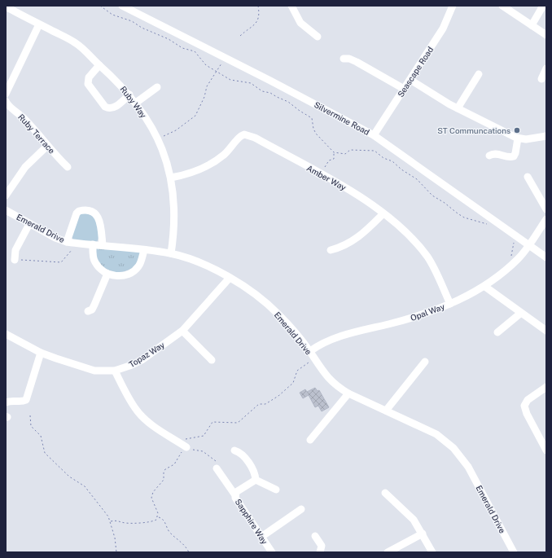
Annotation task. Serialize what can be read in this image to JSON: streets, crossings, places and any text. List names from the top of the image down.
{
  "streets": {
    "street": [
      "Seascape Road",
      "Ruby Way",
      "Silvermine Road",
      "Ruby Terrace",
      "Amber Way",
      "Emerald Drive",
      "Opal Way",
      "Topaz Way",
      "Sapphire Way"
    ]
  },
  "crossings": [
    ["Seascape Road", "Silvermine Road"],
    ["Ruby Way", "Amber Way"],
    ["Ruby Way", "Emerald Drive"],
    ["Silvermine Road", "Opal Way"],
    ["Amber Way", "Opal Way"],
    ["Emerald Drive", "Opal Way"],
    ["Emerald Drive", "Topaz Way"]
  ],
  "places": ["ST Communcations"]
}
